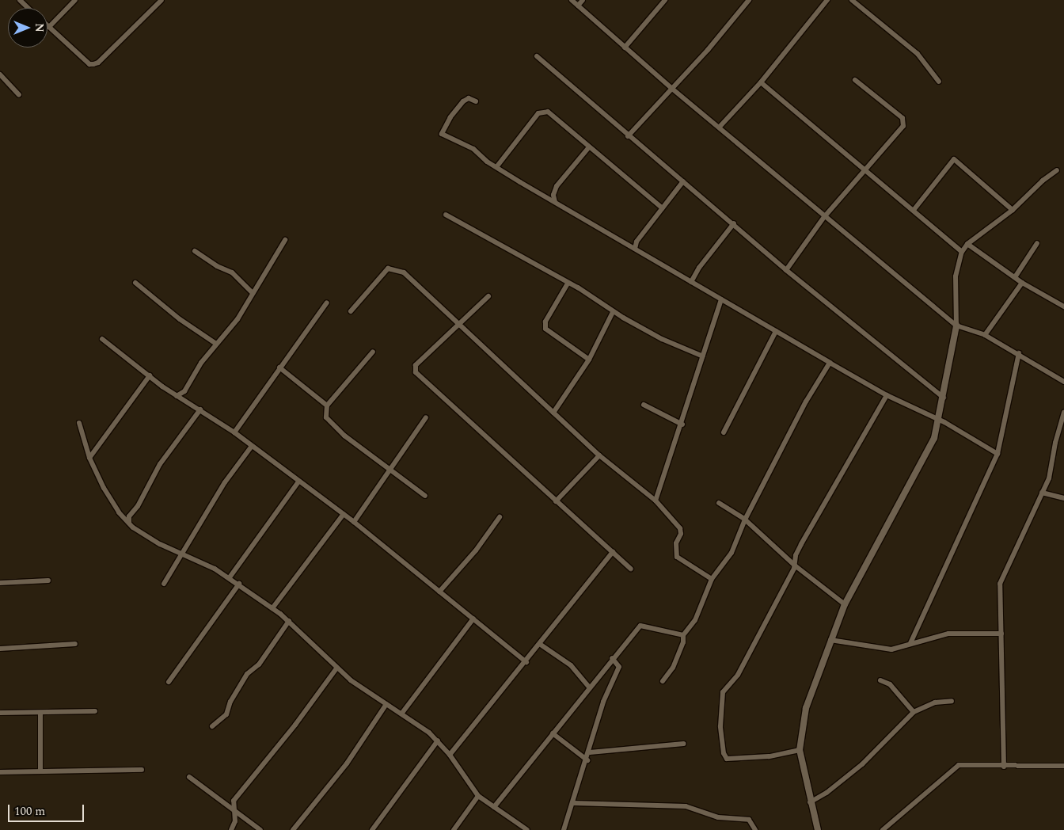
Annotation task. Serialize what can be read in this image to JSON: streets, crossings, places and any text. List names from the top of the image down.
{
  "scale_bar": "100 m",
  "north": "right"
}
